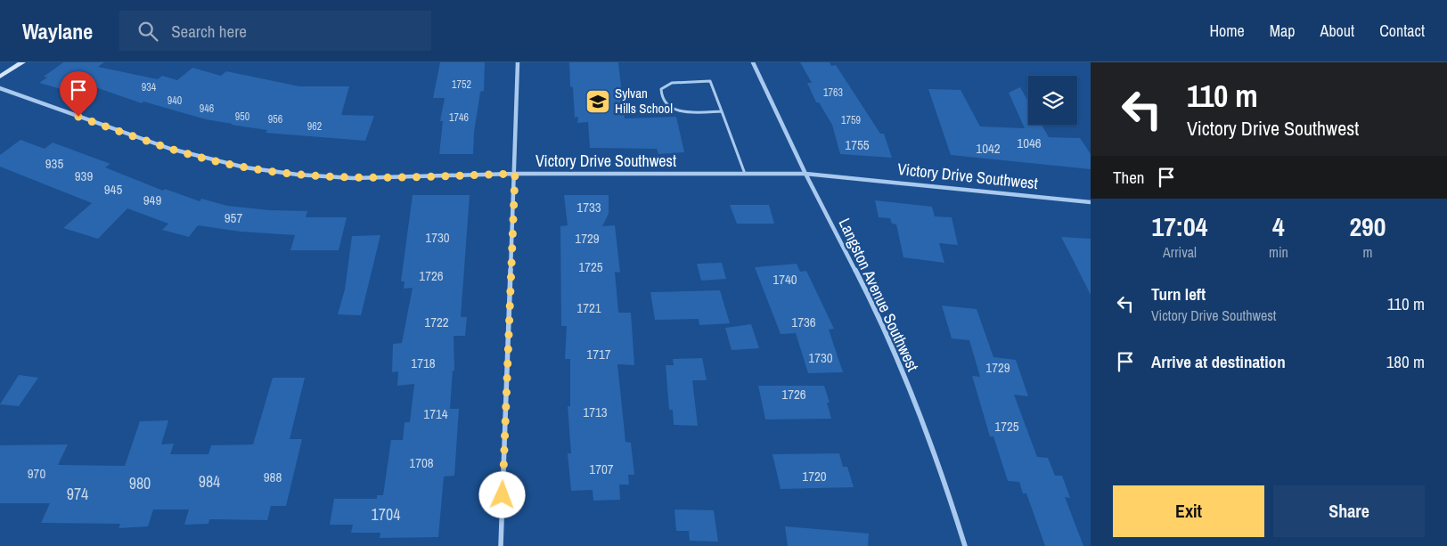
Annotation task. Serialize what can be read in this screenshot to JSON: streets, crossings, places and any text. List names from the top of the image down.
{
  "streets": {
    "street": ["Victory Drive Southwest", "Langston Avenue Southwest"]
  },
  "crossings": [
    ["Victory Drive Southwest", "Langston Avenue Southwest"]
  ],
  "places": {
    "school or university": ["Sylvan Hills School"]
  },
  "house_numbers": [
    "1752",
    "934",
    "1763",
    "940",
    "946",
    "950",
    "1746",
    "956",
    "1759",
    "962",
    "1046",
    "1755",
    "1042",
    "935",
    "939",
    "945",
    "949",
    "1733",
    "957",
    "1730",
    "1729",
    "1725",
    "1726",
    "1740",
    "1721",
    "1722",
    "1736",
    "1717",
    "1730",
    "1718",
    "1729",
    "1726",
    "1713",
    "1714",
    "1725",
    "1708",
    "1707",
    "970",
    "1720",
    "988",
    "984",
    "980",
    "974",
    "1704"
  ],
  "page": {
    "header": "Waylane",
    "search": "Search here",
    "nav": [
      "Home",
      "Map",
      "About",
      "Contact"
    ],
    "turn": ["110 m", "Victory Drive Southwest"],
    "then": "Then",
    "eta": [
      "17:04",
      "Arrival",
      "4",
      "min",
      "290",
      "m"
    ],
    "list": [
      {
        "name": "Turn left",
        "note": "Victory Drive Southwest",
        "value": "110 m"
      },
      {
        "name": "Arrive at destination",
        "value": "180 m"
      }
    ],
    "buttons": ["Exit", "Share"]
  }
}
